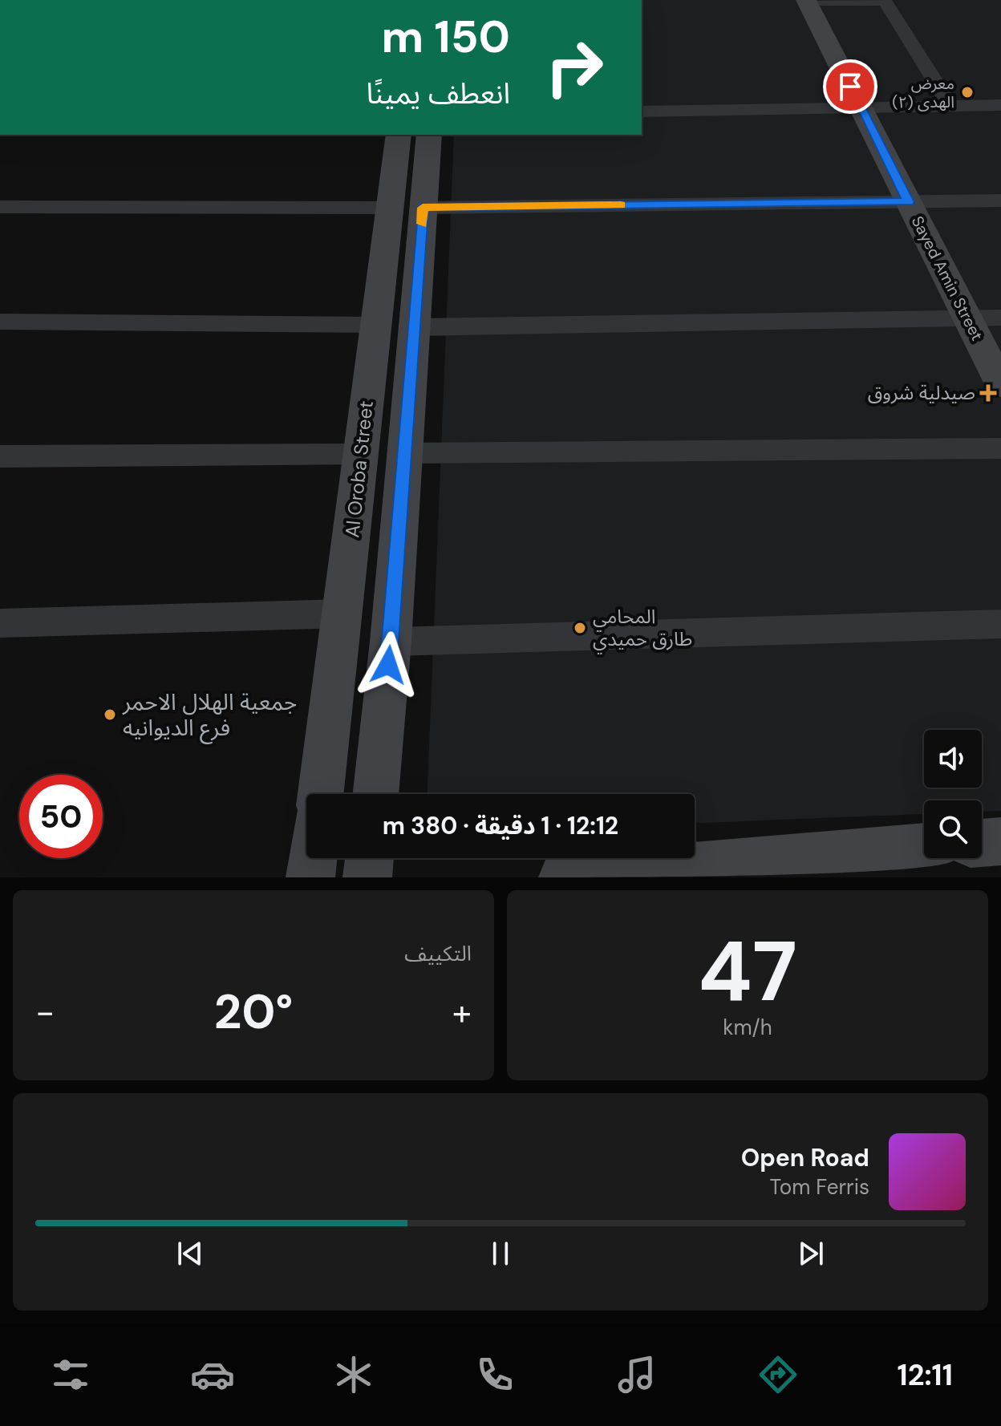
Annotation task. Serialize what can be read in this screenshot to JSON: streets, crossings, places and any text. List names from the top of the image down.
{
  "streets": {
    "main road": ["Sayed Amin Street", "Al Oroba Street"]
  },
  "places": {
    "other": ["معرض الهدى (٢)", "المحامي طارق حميدي", "جمعية الهلال الاحمر فرع الديوانيه"],
    "health": ["صيدلية شروق"]
  },
  "page": {
    "turn": ["150 m", "انعطف يمينًا"],
    "limit": "50",
    "trip": "12:12 · 1 دقيقة · 380 m",
    "tile": [
      ["47", "km/h"],
      "التكييف"
    ],
    "heat": ["−", "20°", "+"],
    "song": ["Open Road", "Tom Ferris"],
    "tabs": "12:11"
  }
}
